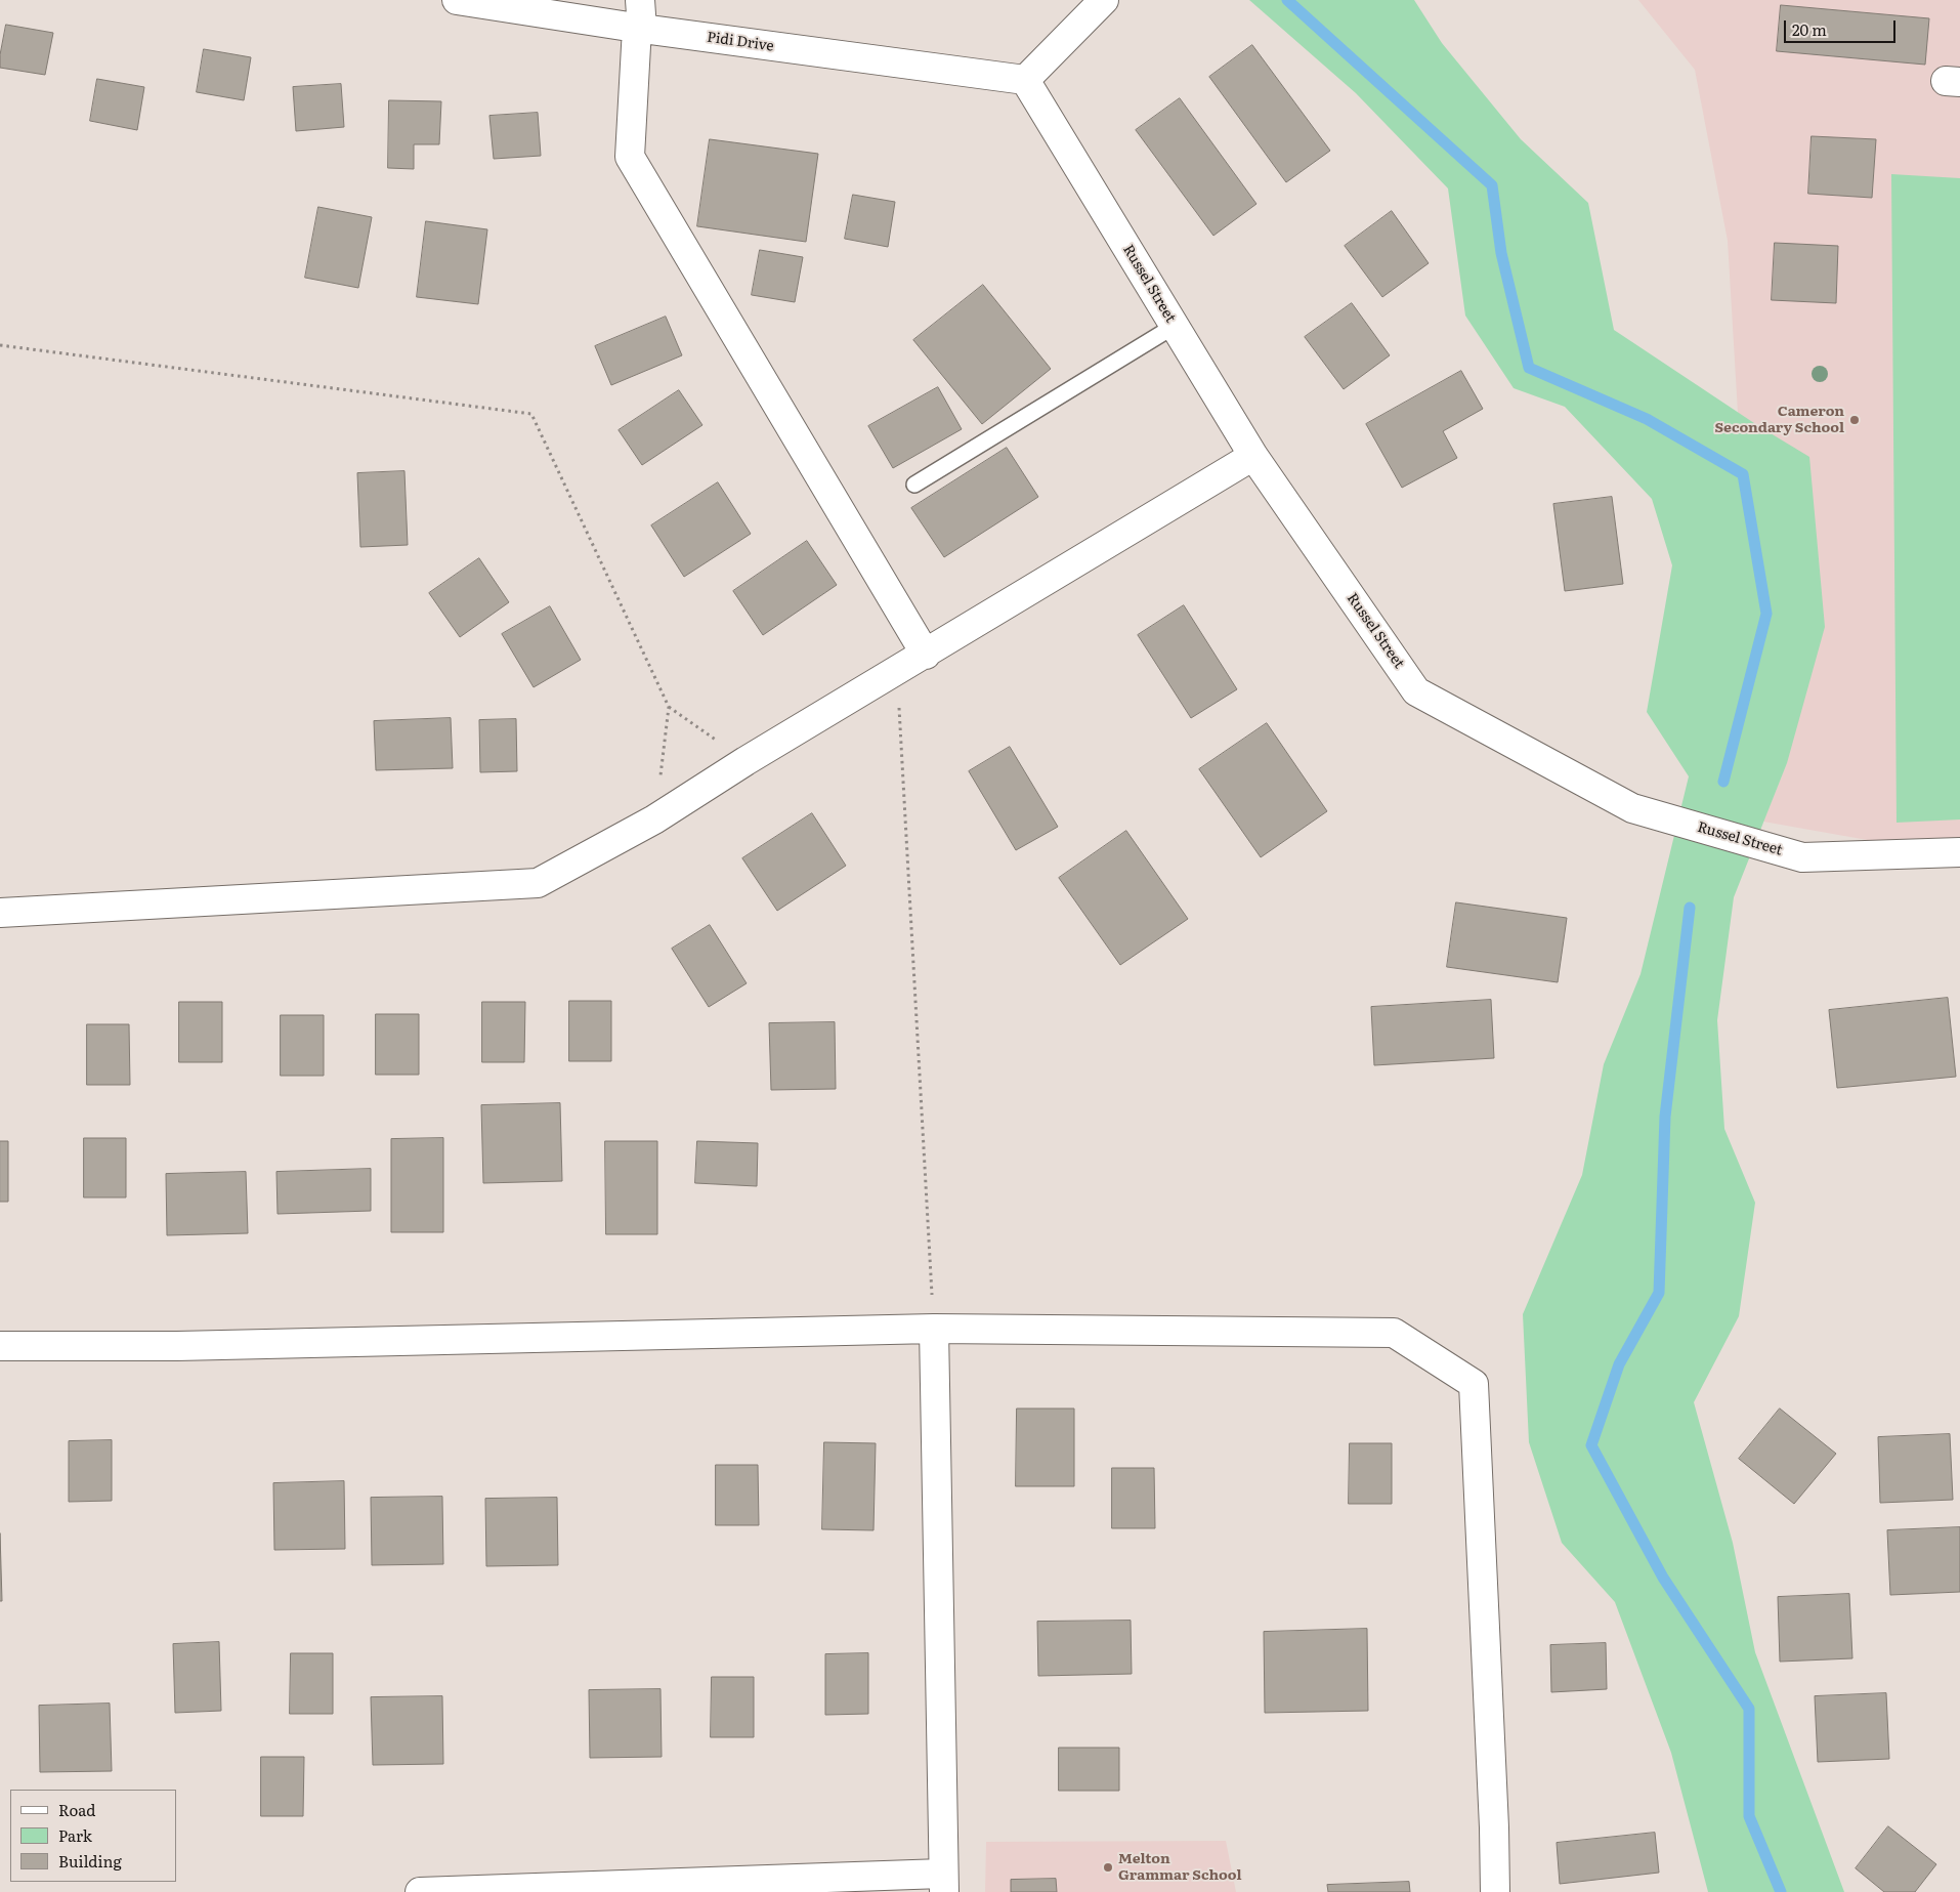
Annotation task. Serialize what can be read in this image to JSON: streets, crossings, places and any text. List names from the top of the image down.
{
  "streets": {
    "street": ["Pidi Drive", "Russel Street"]
  },
  "crossings": [
    ["Pidi Drive", "Russel Street"]
  ],
  "places": ["Cameron Secondary School", "Melton Grammar School"],
  "legend": ["Road", "Park", "Building"],
  "scale_bar": "20 m"
}
